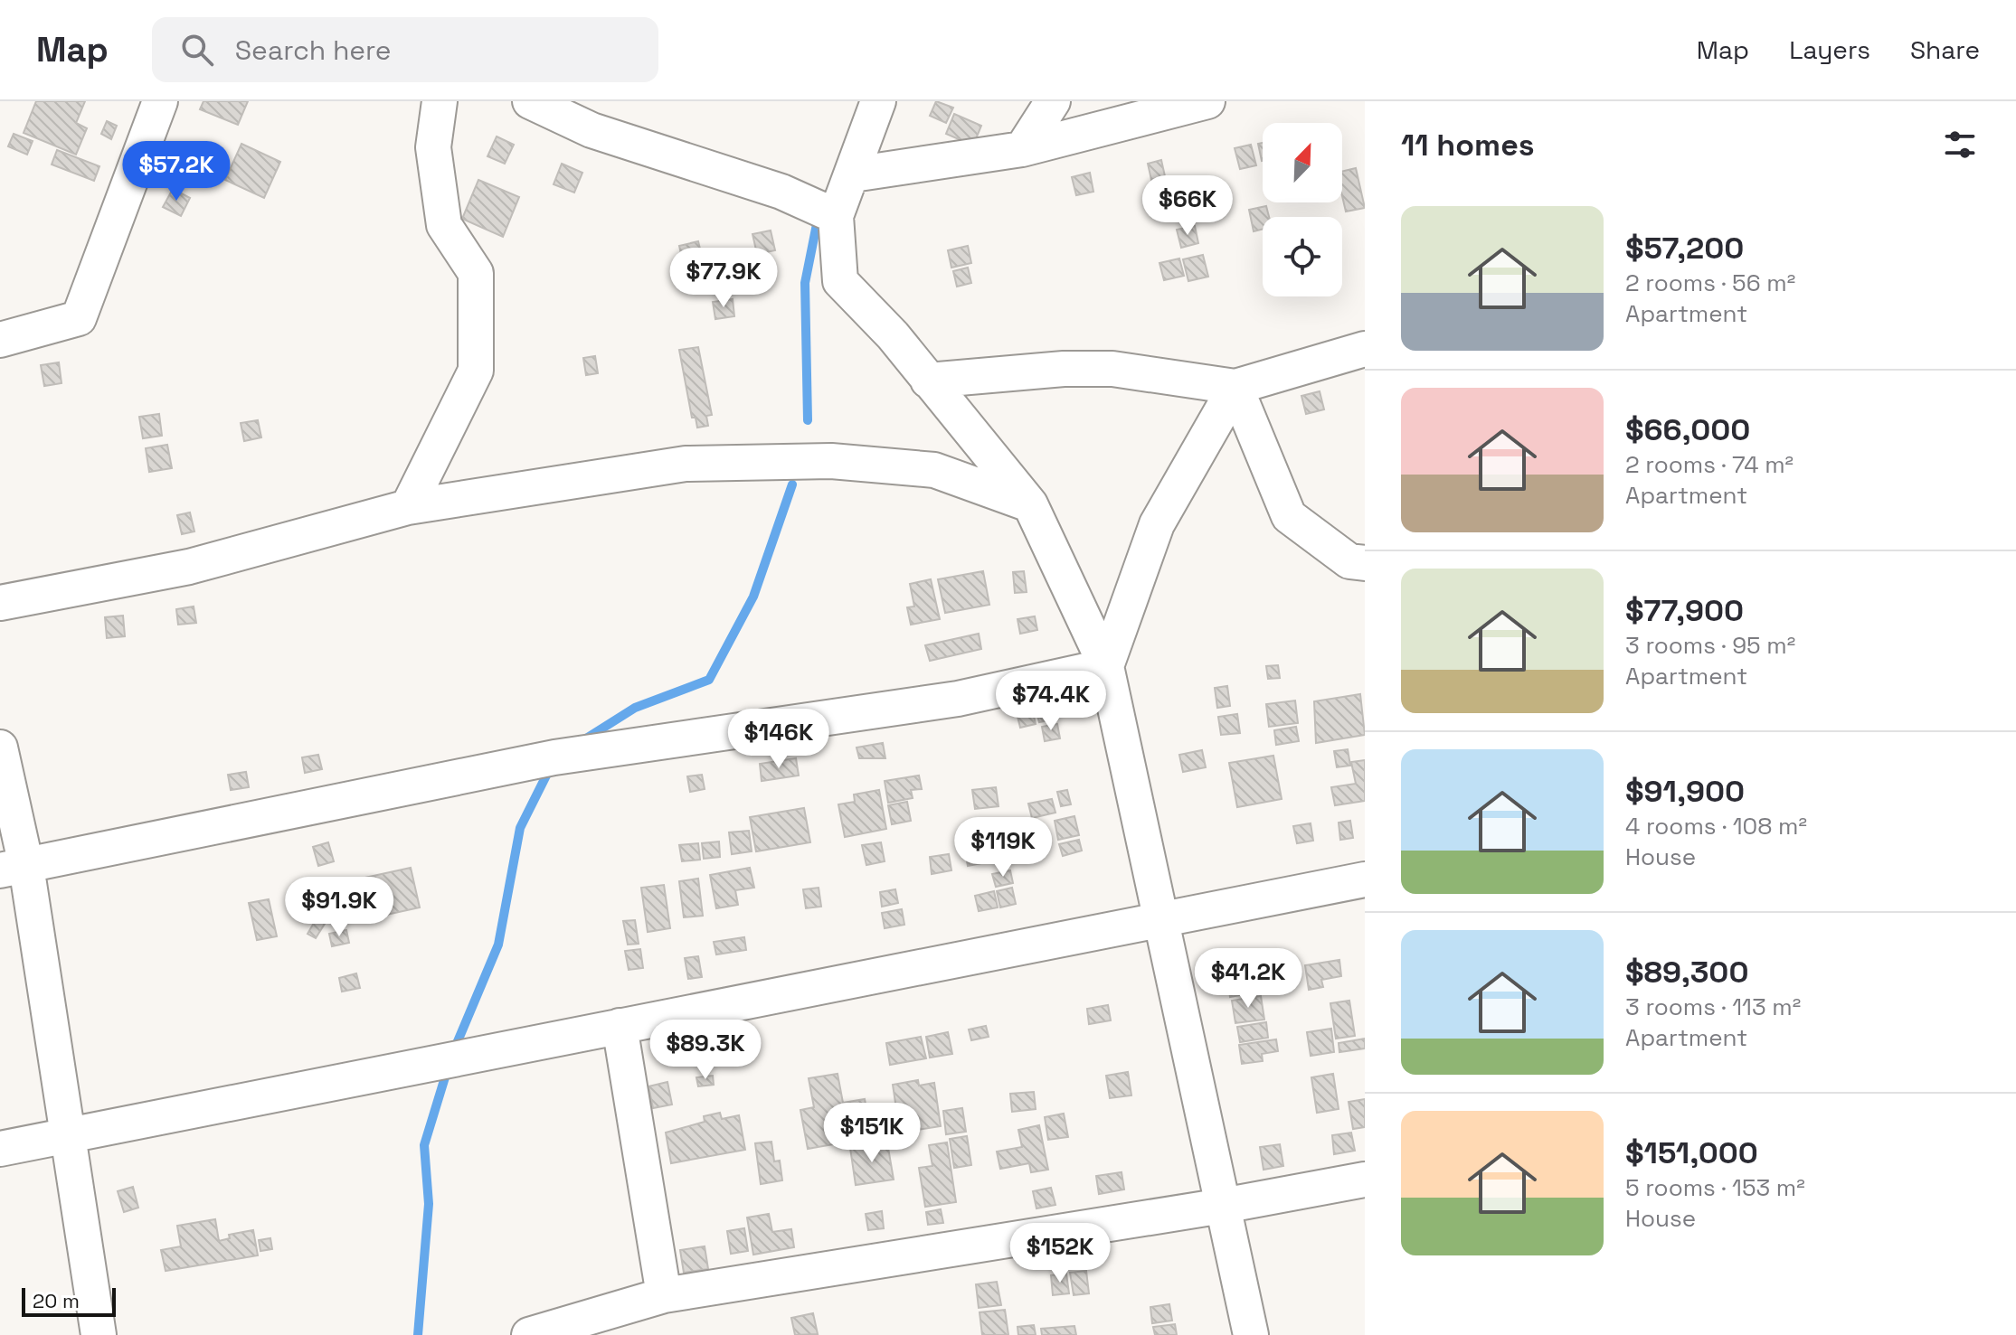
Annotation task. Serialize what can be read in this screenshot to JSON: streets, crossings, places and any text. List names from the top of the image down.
{
  "scale_bar": "20 m",
  "north": "top right",
  "page": {
    "header": "Map",
    "search": "Search here",
    "nav": ["Map", "Layers", "Share"],
    "heading": "11 homes",
    "price": [
      "$57.2K",
      "$66K",
      "$77.9K",
      "$74.4K",
      "$146K",
      "$119K",
      "$91.9K",
      "$41.2K",
      "$89.3K",
      "$151K",
      "$152K"
    ],
    "list": [
      {
        "name": "$57,200",
        "note": "2 rooms · 56 m² · Apartment"
      },
      {
        "name": "$66,000",
        "note": "2 rooms · 74 m² · Apartment"
      },
      {
        "name": "$77,900",
        "note": "3 rooms · 95 m² · Apartment"
      },
      {
        "name": "$91,900",
        "note": "4 rooms · 108 m² · House"
      },
      {
        "name": "$89,300",
        "note": "3 rooms · 113 m² · Apartment"
      },
      {
        "name": "$151,000",
        "note": "5 rooms · 153 m² · House"
      }
    ],
    "scale": "20 m"
  }
}
